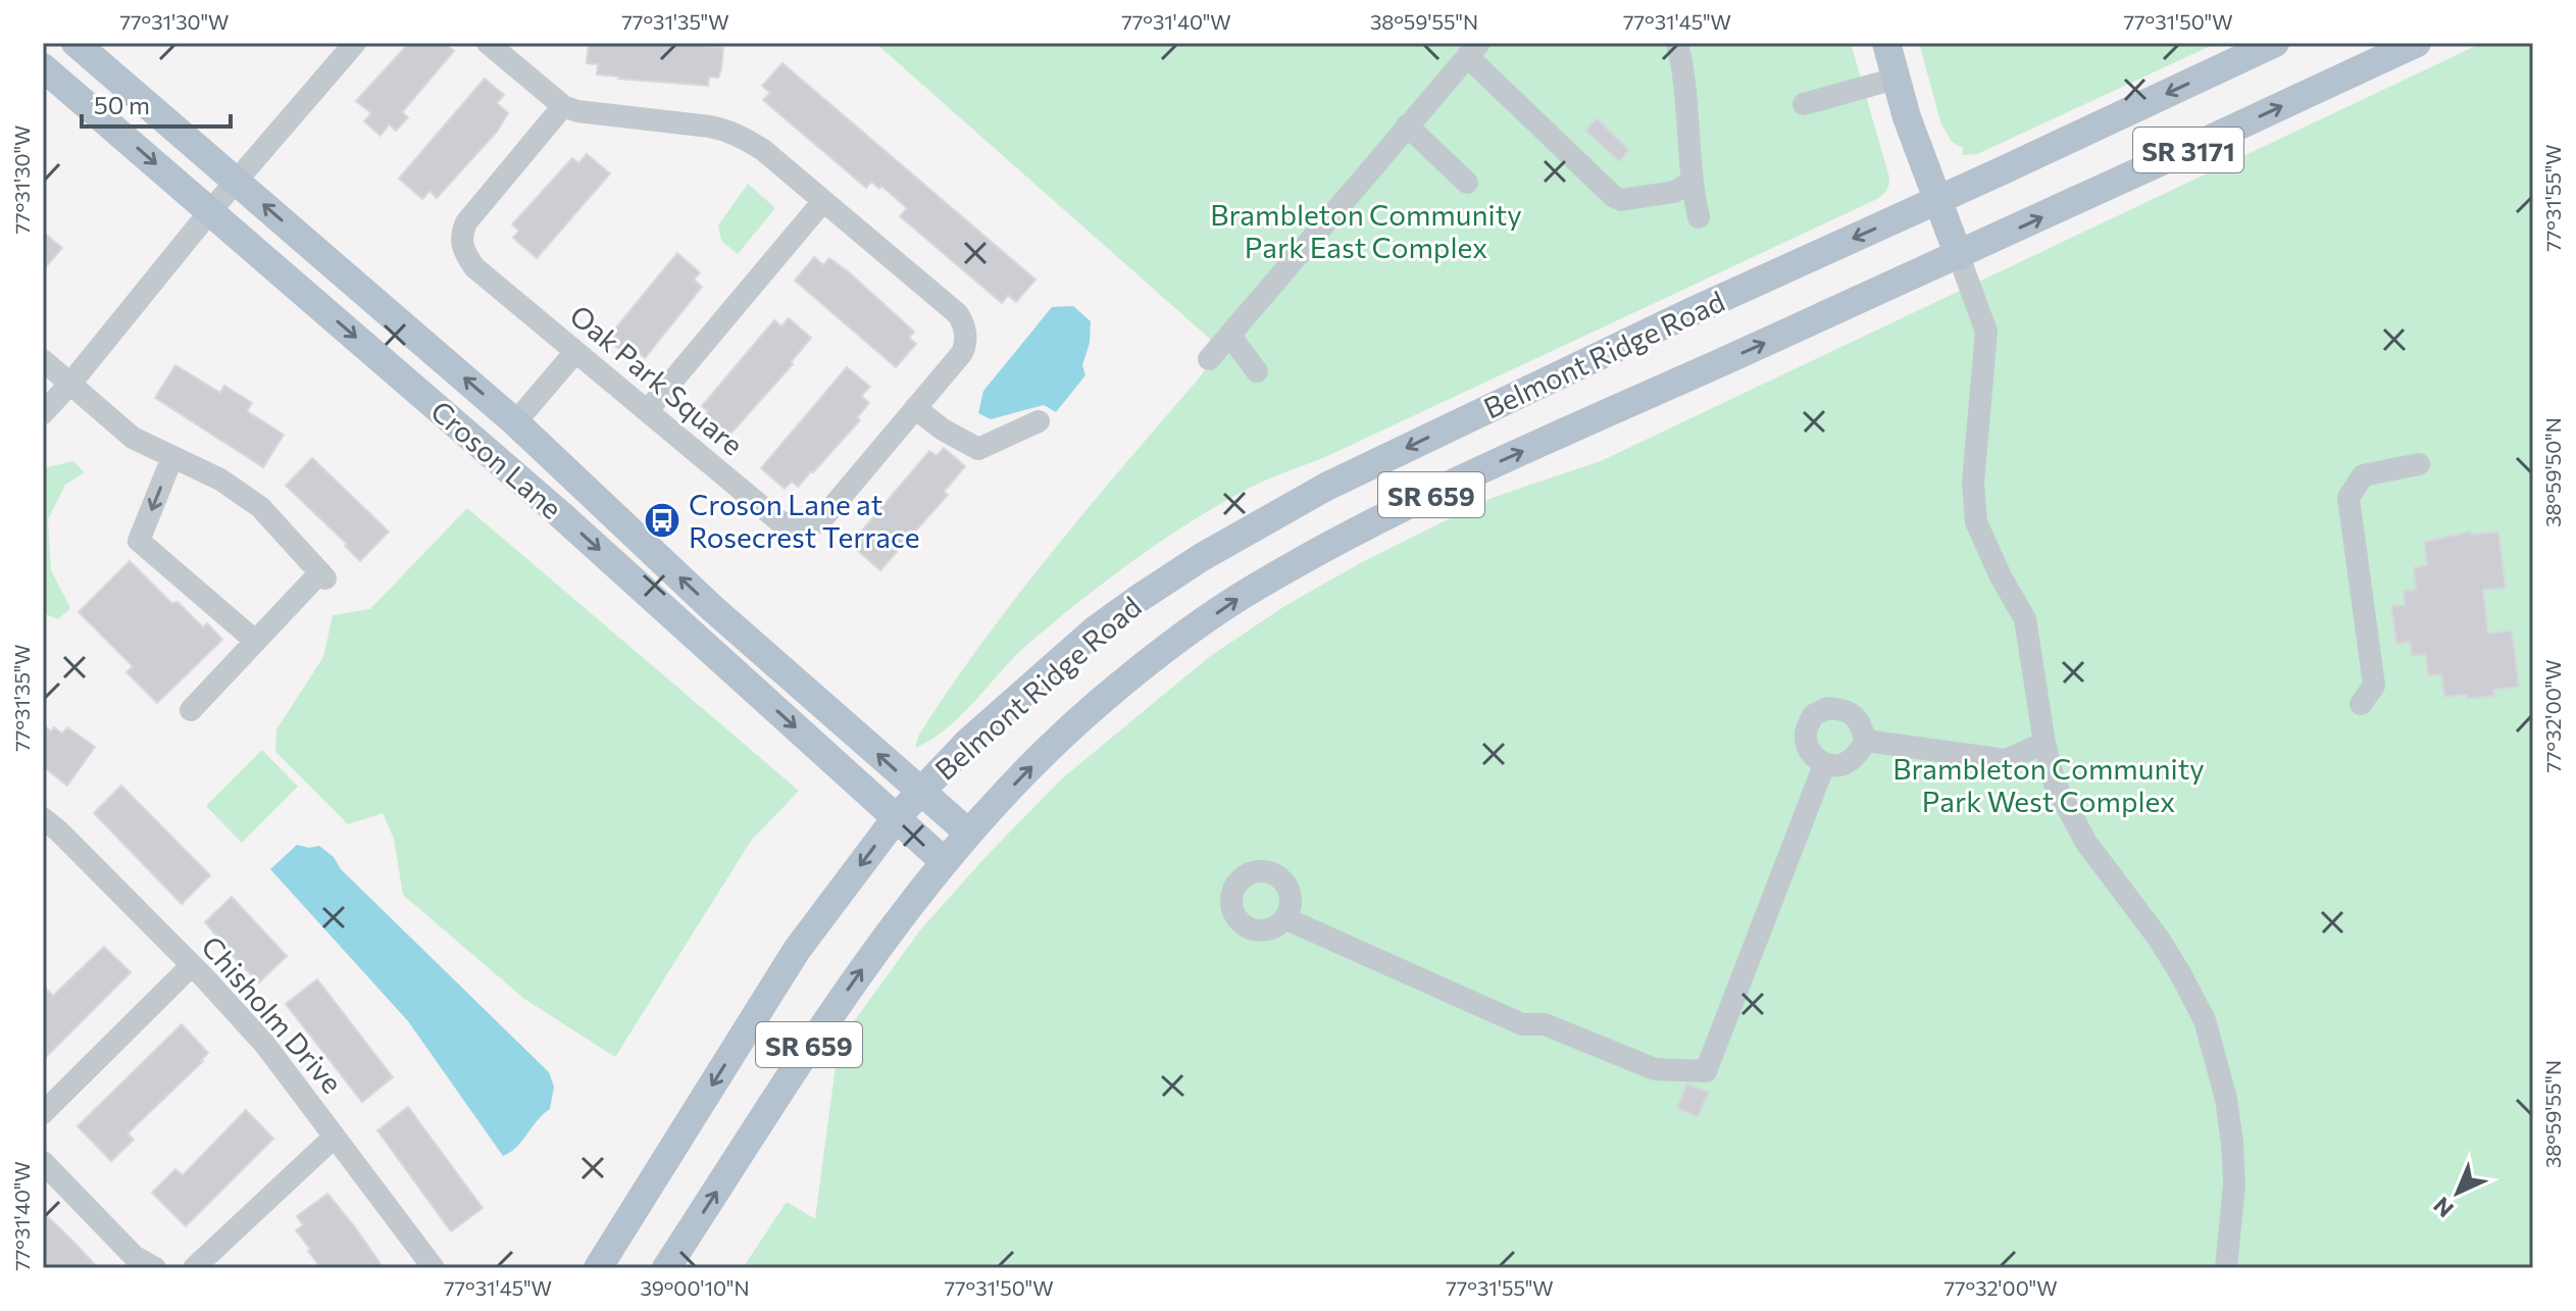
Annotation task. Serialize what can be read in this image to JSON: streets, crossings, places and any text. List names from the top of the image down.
{
  "streets": {
    "main road": [
      "SR 3171",
      "Belmont Ridge Road",
      "Croson Lane",
      "SR 659"
    ],
    "street": ["Oak Park Square", "Chisholm Drive"]
  },
  "crossings": [
    ["SR 3171", "Belmont Ridge Road"],
    ["Belmont Ridge Road", "Croson Lane"]
  ],
  "parks": ["Brambleton Community Park East Complex", "Brambleton Community Park West Complex"],
  "places": {
    "bus stop": ["Croson Lane at Rosecrest Terrace"]
  },
  "scale_bar": "50 m",
  "north": "bottom left",
  "coordinates": [
    "77°31'30\"W",
    "77°31'35\"W",
    "77°31'40\"W",
    "38°59'55\"N",
    "77°31'45\"W",
    "77°31'50\"W",
    "77°31'55\"W",
    "38°59'50\"N",
    "77°32'00\"W",
    "39°00'10\"N"
  ]
}
